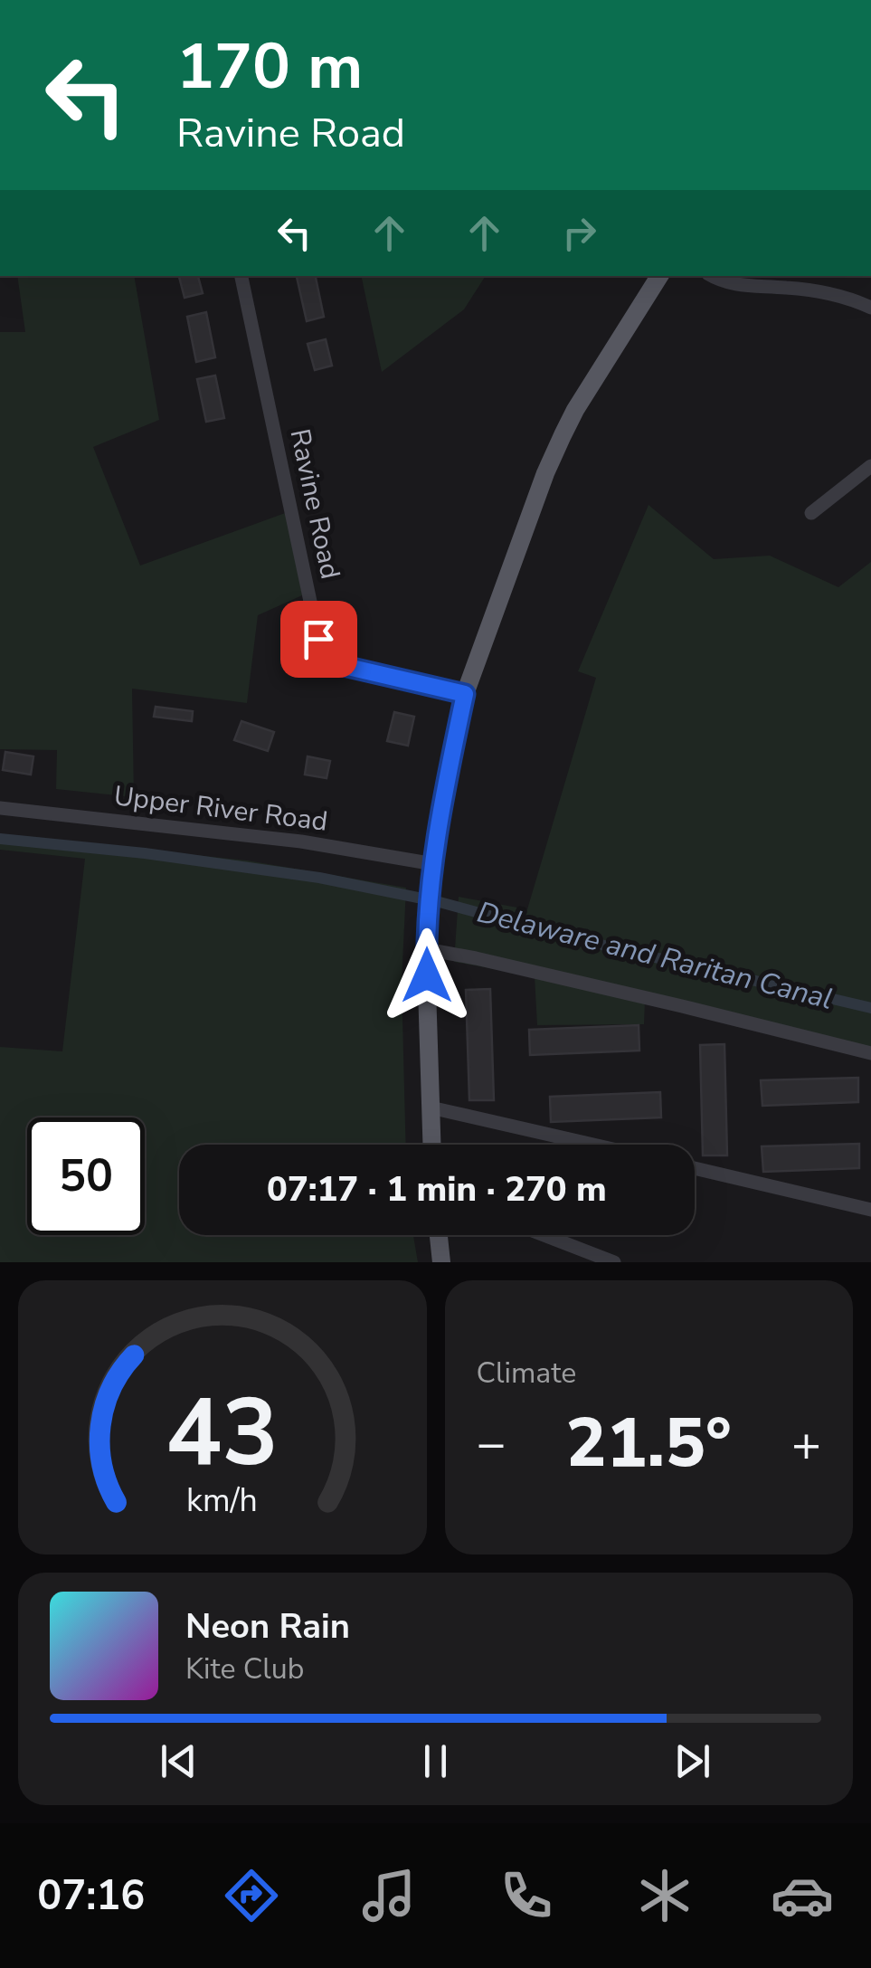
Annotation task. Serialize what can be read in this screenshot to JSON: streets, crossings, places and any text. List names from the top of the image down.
{
  "streets": {
    "street": ["Ravine Road", "Upper River Road"]
  },
  "water": ["Delaware and Raritan Canal"],
  "page": {
    "turn": ["170 m", "Ravine Road"],
    "limit": "50",
    "trip": "07:17 · 1 min · 270 m",
    "tile": "Climate",
    "heat": ["−", "21.5°", "+"],
    "song": ["Neon Rain", "Kite Club"],
    "tabs": "07:16",
    "gauge": ["43", "km/h"]
  }
}
